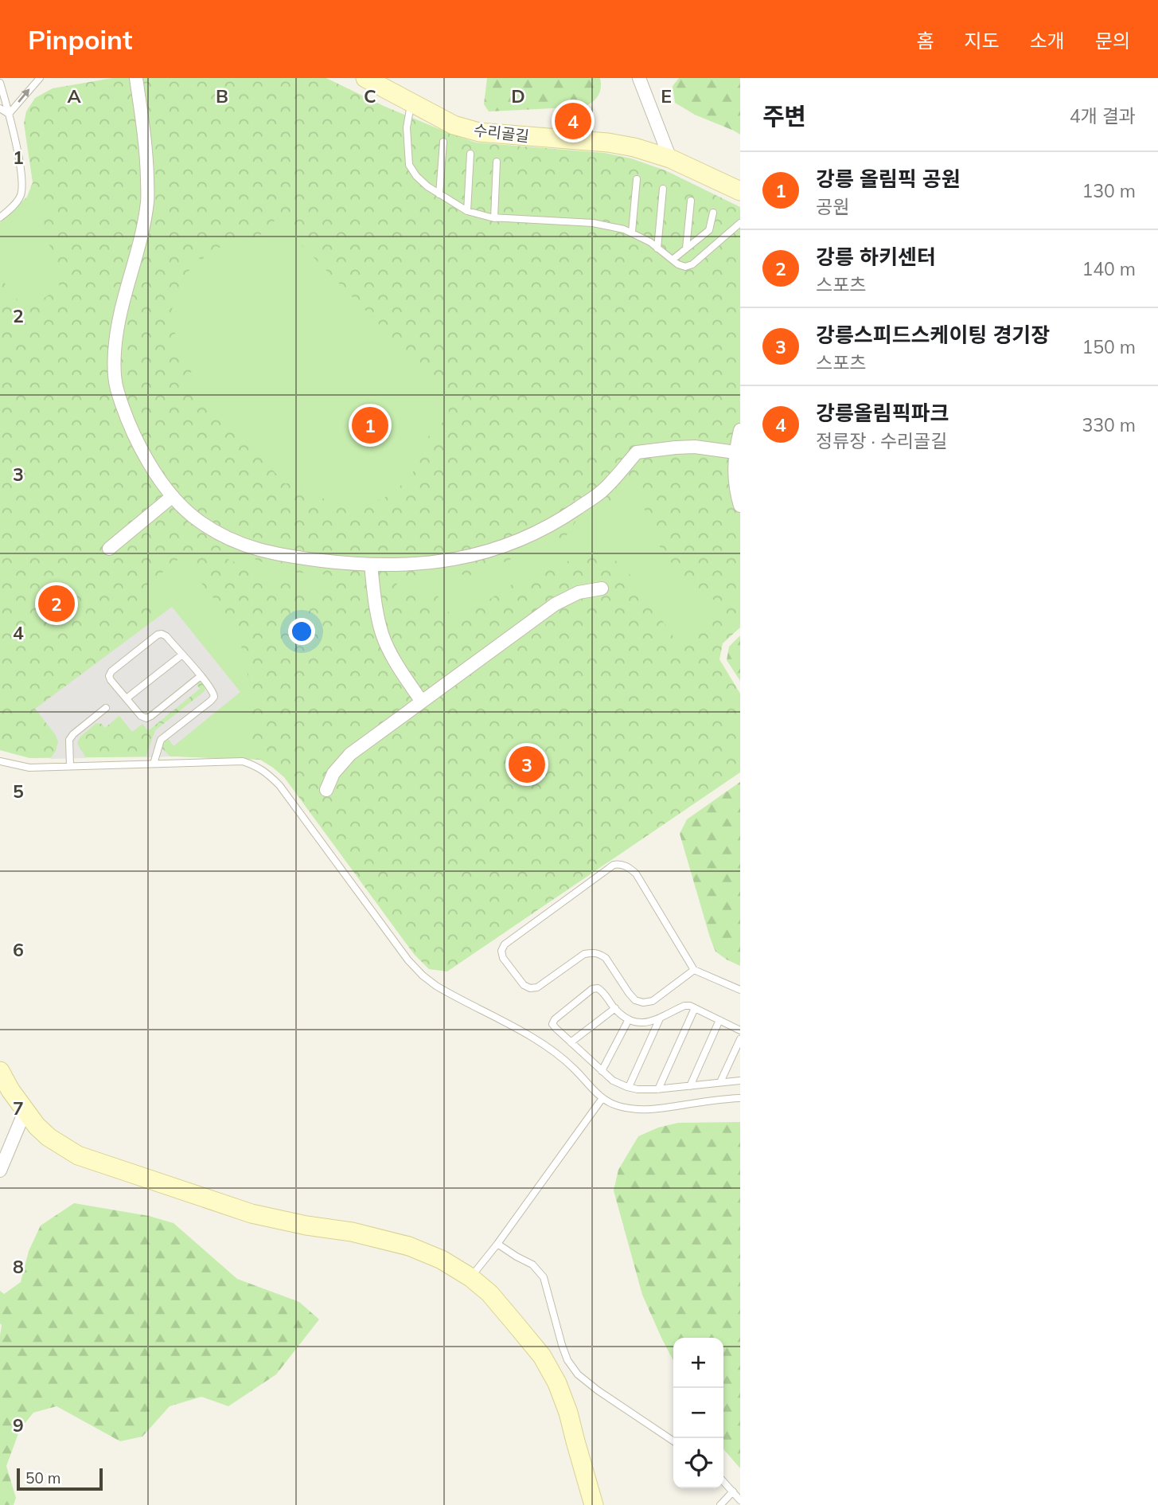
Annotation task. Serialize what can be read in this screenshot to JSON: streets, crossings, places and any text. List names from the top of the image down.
{
  "streets": {
    "street": ["수리골길"]
  },
  "scale_bar": "50 m",
  "page": {
    "header": "Pinpoint",
    "nav": [
      "홈",
      "지도",
      "소개",
      "문의"
    ],
    "heading": ["주변", "4개 결과"],
    "pins": [
      "4",
      "1",
      "2",
      "3"
    ],
    "list": [
      {
        "mark": "1",
        "name": "강릉 올림픽 공원",
        "note": "공원",
        "value": "130 m"
      },
      {
        "mark": "2",
        "name": "강릉 하키센터",
        "note": "스포츠",
        "value": "140 m"
      },
      {
        "mark": "3",
        "name": "강릉스피드스케이팅 경기장",
        "note": "스포츠",
        "value": "150 m"
      },
      {
        "mark": "4",
        "name": "강릉올림픽파크",
        "note": "정류장 · 수리골길",
        "value": "330 m"
      }
    ],
    "map_buttons": ["+", "−"],
    "scale": "50 m"
  },
  "grid": {
    "columns": [
      "A",
      "B",
      "C",
      "D",
      "E"
    ],
    "rows": [
      "1",
      "2",
      "3",
      "4",
      "5",
      "6",
      "7",
      "8",
      "9"
    ]
  }
}
